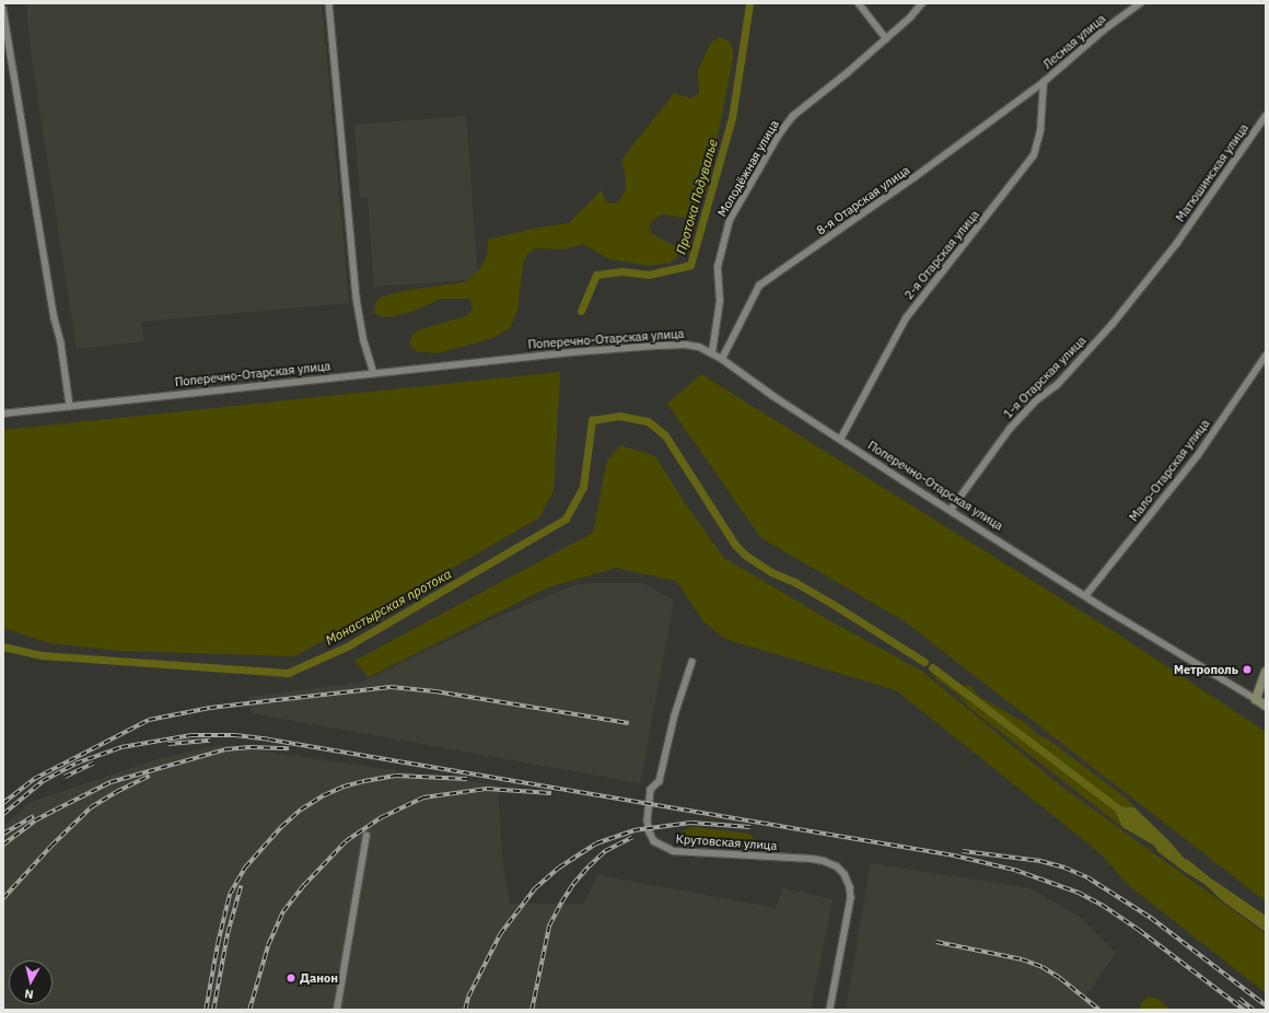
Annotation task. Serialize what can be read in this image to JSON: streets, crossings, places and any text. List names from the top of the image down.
{
  "streets": {
    "street": [
      "Лесная улица",
      "Молодёжная улица",
      "Матюшинская улица",
      "8-я Отарская улица",
      "2-я Отарская улица",
      "Поперечно-Отарская улица",
      "1-я Отарская улица",
      "Мало-Отарская улица",
      "Крутовская улица"
    ]
  },
  "crossings": [
    ["Лесная улица", "8-я Отарская улица"],
    ["Лесная улица", "2-я Отарская улица"],
    ["Молодёжная улица", "Поперечно-Отарская улица"],
    ["Матюшинская улица", "1-я Отарская улица"],
    ["8-я Отарская улица", "2-я Отарская улица"],
    ["8-я Отарская улица", "Поперечно-Отарская улица"],
    ["2-я Отарская улица", "Поперечно-Отарская улица"],
    ["Поперечно-Отарская улица", "1-я Отарская улица"],
    ["Поперечно-Отарская улица", "Мало-Отарская улица"]
  ],
  "water": ["Протока Подувалье", "Монастырская протока"],
  "places": ["Метрополь", "Данон"],
  "north": "bottom"
}
